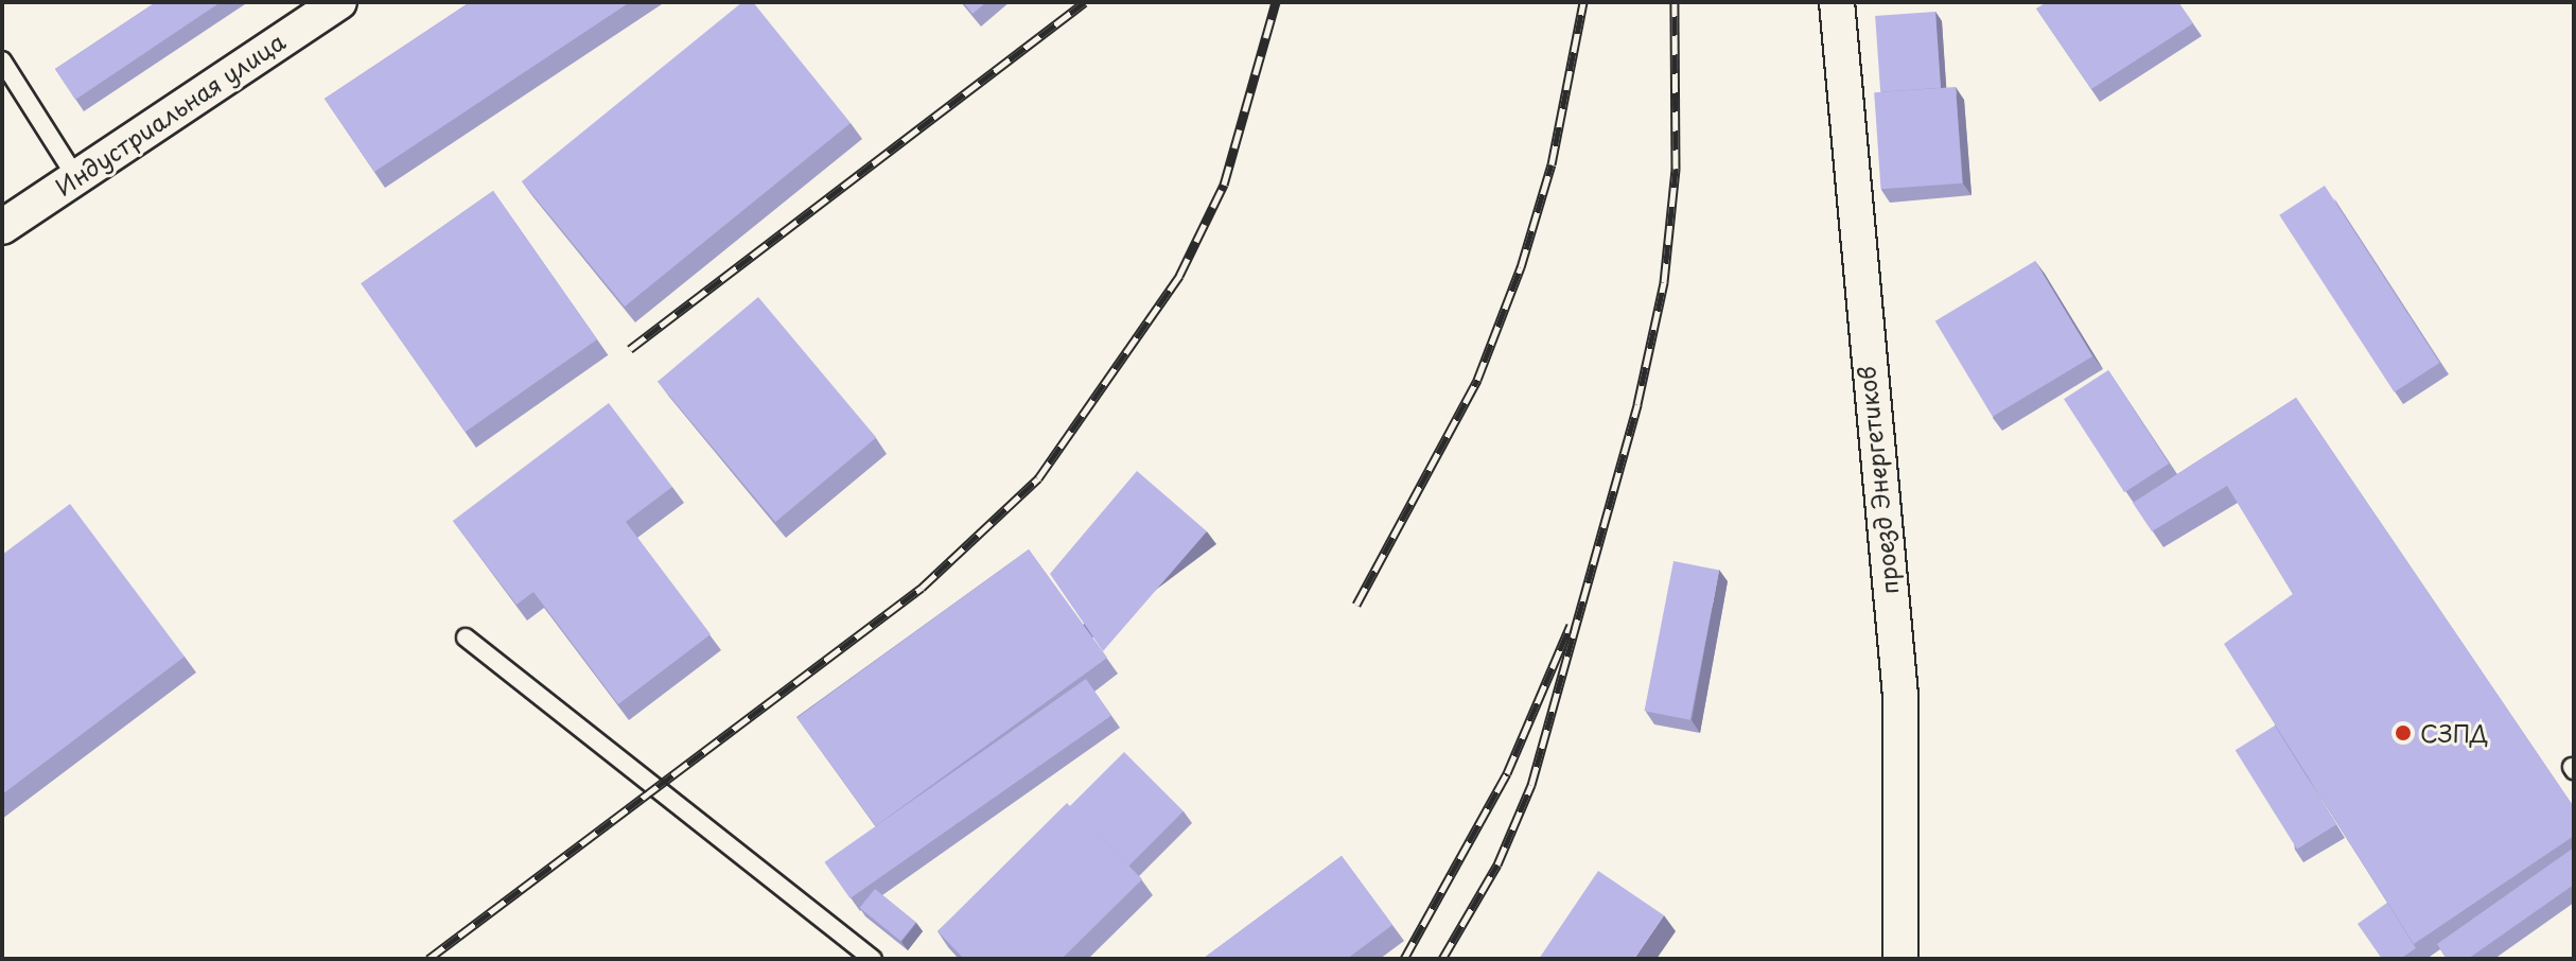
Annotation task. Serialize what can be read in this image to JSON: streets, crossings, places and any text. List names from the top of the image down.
{
  "streets": {
    "street": ["Индустриальная улица", "проезд Энергетиков"]
  },
  "places": ["СЗПД"]
}
